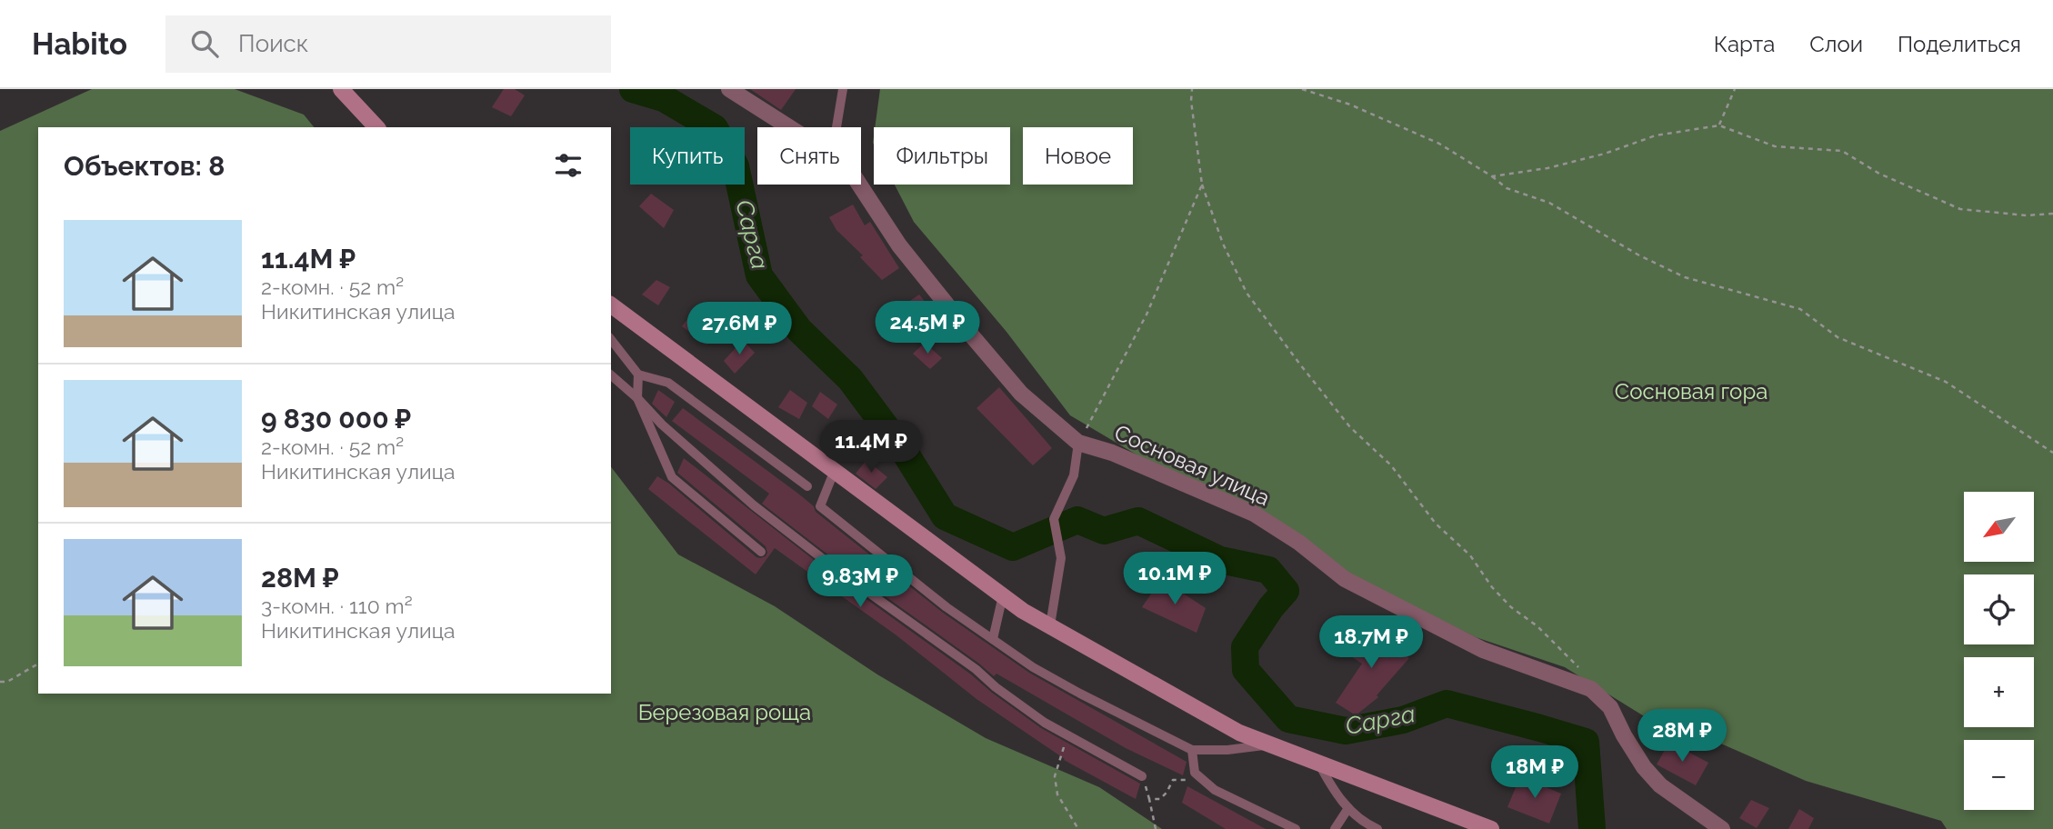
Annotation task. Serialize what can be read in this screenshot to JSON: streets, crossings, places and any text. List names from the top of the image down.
{
  "streets": {
    "street": ["Сосновая улица"]
  },
  "water": ["Сарга"],
  "parks": ["Сосновая гора", "Березовая роща"],
  "north": "bottom left",
  "page": {
    "header": "Habito",
    "search": "Поиск",
    "nav": ["Карта", "Слои", "Поделиться"],
    "chip": [
      "Купить",
      "Снять",
      "Фильтры",
      "Новое"
    ],
    "heading": "Объектов: 8",
    "list": [
      {
        "name": "11.4M ₽",
        "note": "2-комн. · 52 m² · Никитинская улица"
      },
      {
        "name": "9 830 000 ₽",
        "note": "2-комн. · 52 m² · Никитинская улица"
      },
      {
        "name": "28M ₽",
        "note": "3-комн. · 110 m² · Никитинская улица"
      }
    ],
    "price": [
      "24.5M ₽",
      "27.6M ₽",
      "11.4M ₽",
      "10.1M ₽",
      "9.83M ₽",
      "18.7M ₽",
      "28M ₽",
      "18M ₽"
    ],
    "map_buttons": ["+", "−"]
  }
}
